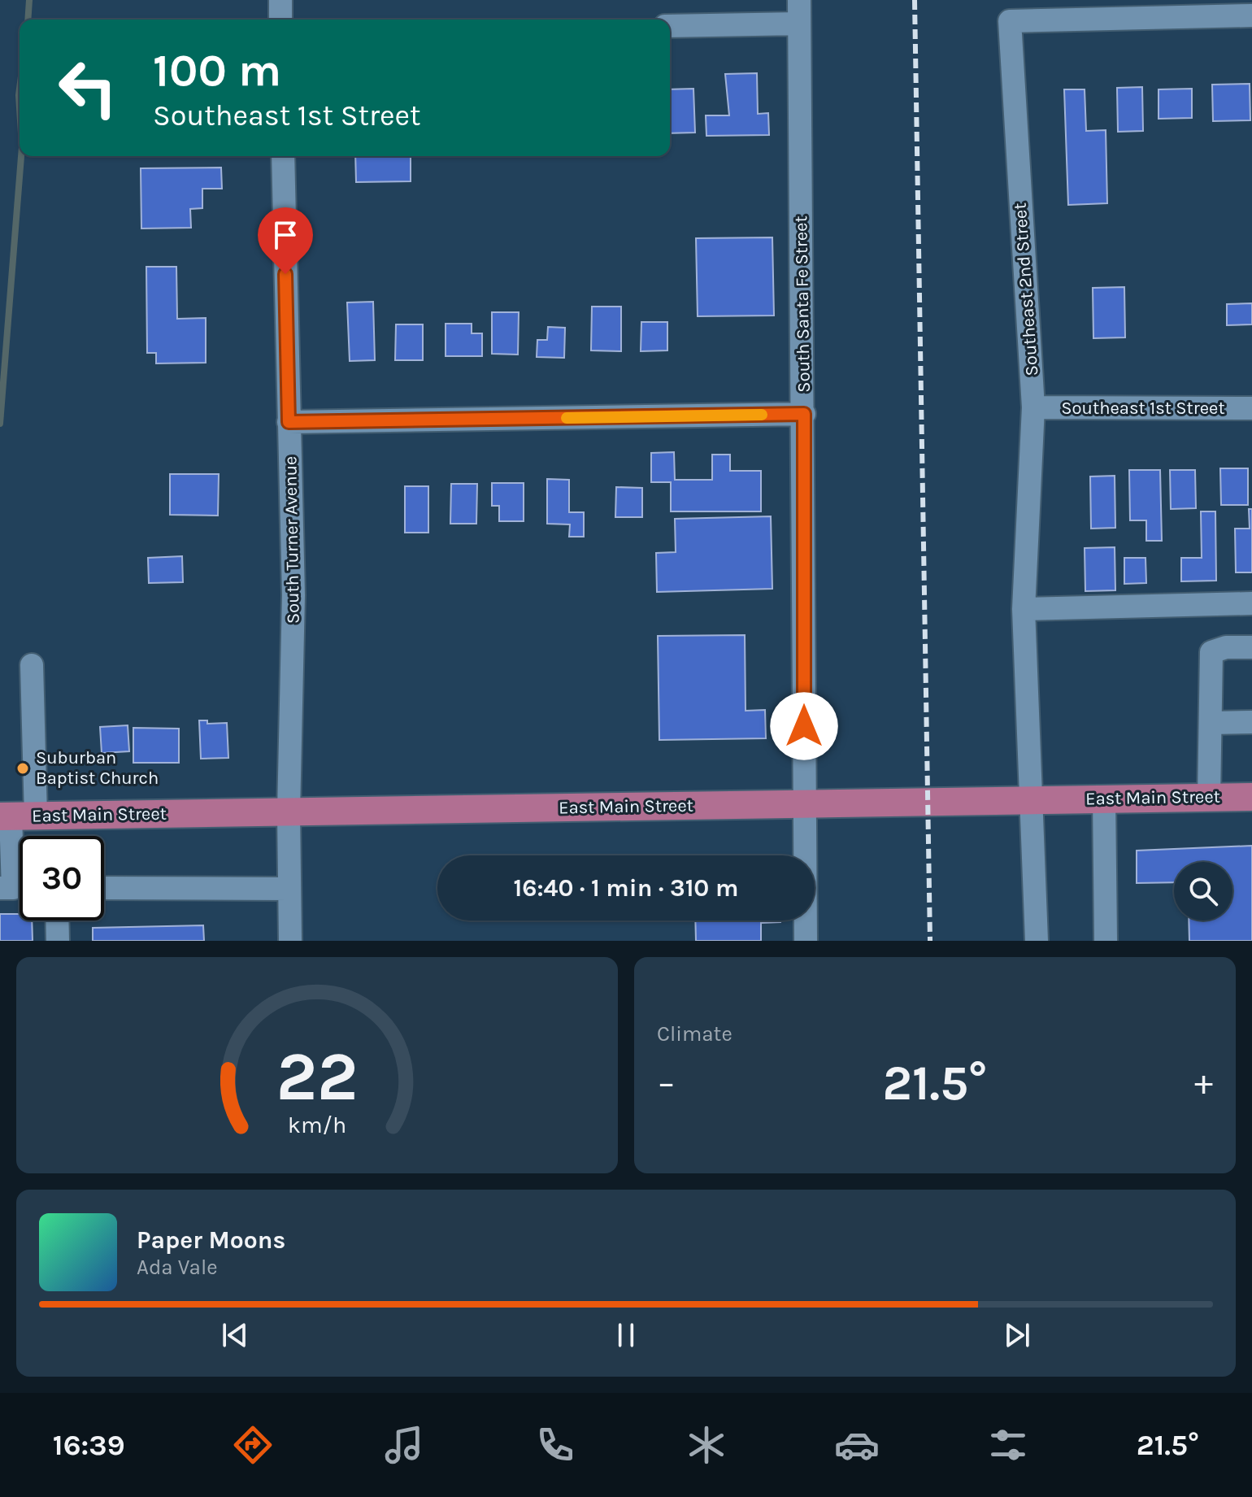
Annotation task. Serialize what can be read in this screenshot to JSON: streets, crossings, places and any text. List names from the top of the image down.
{
  "streets": {
    "main road": ["East Main Street"],
    "street": [
      "Southeast 2nd Street",
      "South Santa Fe Street",
      "Southeast 1st Street",
      "South Turner Avenue"
    ]
  },
  "crossings": [
    ["Southeast 2nd Street", "Southeast 1st Street"],
    ["Southeast 2nd Street", "East Main Street"],
    ["South Santa Fe Street", "East Main Street"],
    ["South Turner Avenue", "East Main Street"]
  ],
  "places": ["Suburban Baptist Church"],
  "page": {
    "turn": ["100 m", "Southeast 1st Street"],
    "limit": "30",
    "trip": "16:40 · 1 min · 310 m",
    "tile": "Climate",
    "heat": ["−", "21.5°", "+"],
    "song": ["Paper Moons", "Ada Vale"],
    "tabs": ["16:39", "21.5°"],
    "gauge": ["22", "km/h"]
  }
}
